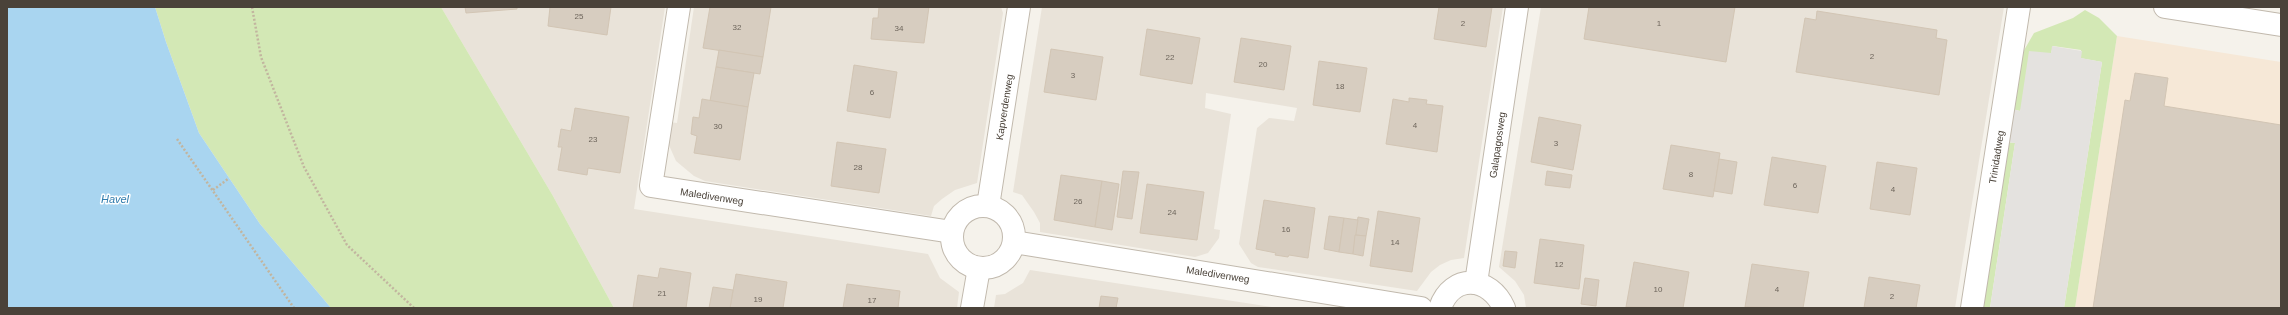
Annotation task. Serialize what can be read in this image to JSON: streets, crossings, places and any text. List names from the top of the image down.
{
  "streets": {
    "street": [
      "Kapverdenweg",
      "Galapagosweg",
      "Trinidadweg",
      "Maledivenweg"
    ]
  },
  "crossings": [
    ["Kapverdenweg", "Maledivenweg"]
  ],
  "water": ["Havel"],
  "house_numbers": [
    "25",
    "2",
    "1",
    "32",
    "34",
    "2",
    "22",
    "20",
    "3",
    "18",
    "6",
    "4",
    "30",
    "23",
    "3",
    "28",
    "8",
    "6",
    "4",
    "26",
    "24",
    "16",
    "14",
    "12",
    "10",
    "4",
    "21",
    "2",
    "19",
    "17"
  ]
}
